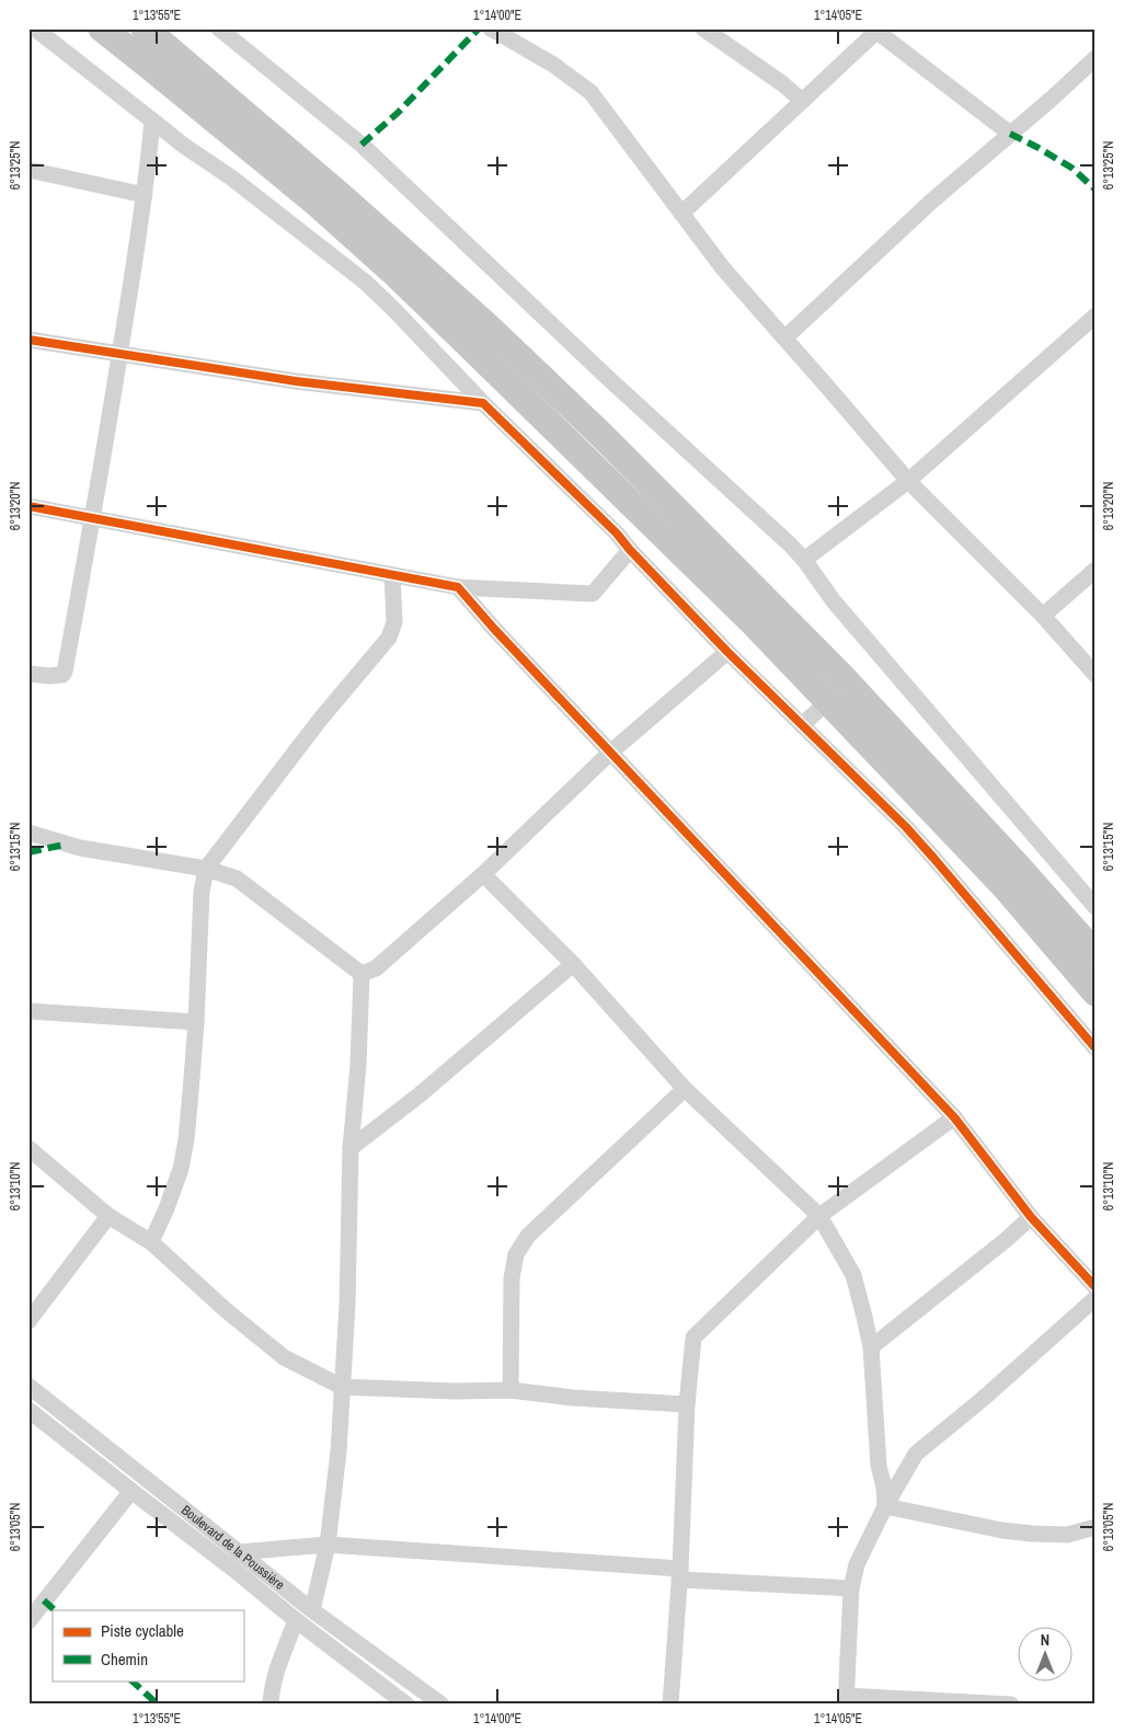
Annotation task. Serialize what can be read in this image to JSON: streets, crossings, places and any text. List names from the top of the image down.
{
  "streets": {
    "street": ["Boulevard de la Poussière"]
  },
  "legend": ["Piste cyclable", "Chemin"],
  "north": "top",
  "coordinates": [
    "1°13'55\"E",
    "1°14'00\"E",
    "1°14'05\"E",
    "6°13'25\"N",
    "6°13'20\"N",
    "6°13'15\"N",
    "6°13'10\"N",
    "6°13'05\"N"
  ]
}
